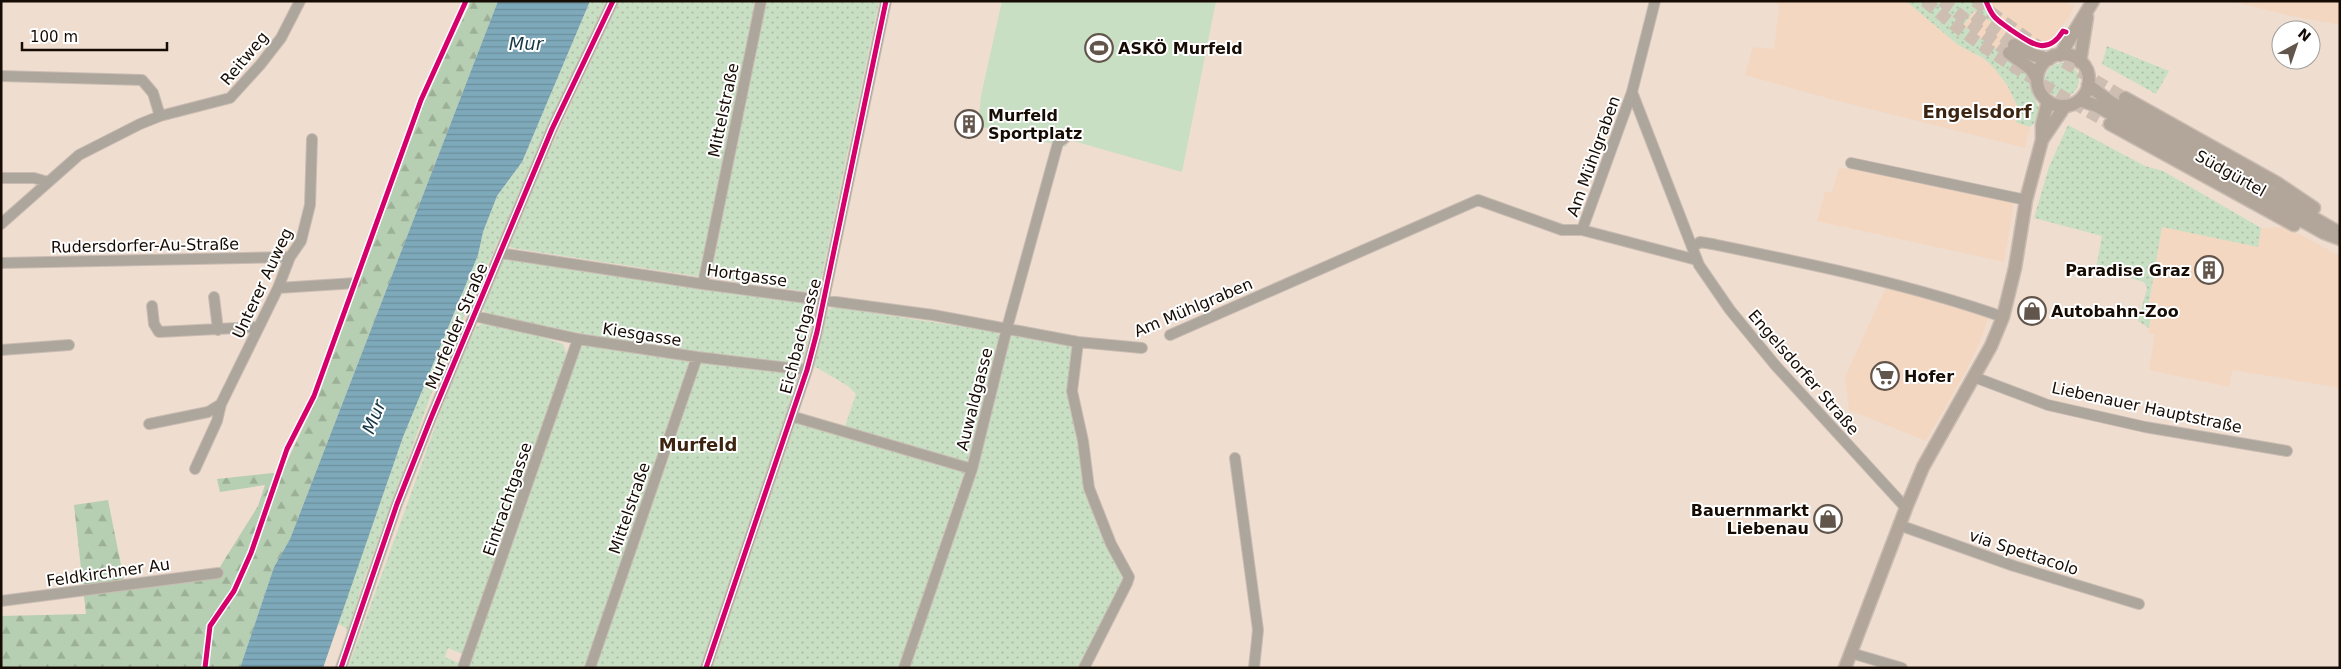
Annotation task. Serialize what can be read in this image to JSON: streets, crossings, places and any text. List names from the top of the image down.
{
  "streets": {
    "main road": ["Südgürtel"],
    "street": [
      "Reitweg",
      "Mittelstraße",
      "Am Mühlgraben",
      "Rudersdorfer-Au-Straße",
      "Hortgasse",
      "Unterer Auweg",
      "Murfelder Straße",
      "Kiesgasse",
      "Eichbachgasse",
      "Engelsdorfer Straße",
      "Auwaldgasse",
      "Liebenauer Hauptstraße",
      "Eintrachtgasse",
      "via Spettacolo",
      "Feldkirchner Au"
    ]
  },
  "crossings": [
    ["Mittelstraße", "Hortgasse"],
    ["Mittelstraße", "Kiesgasse"],
    ["Am Mühlgraben", "Hortgasse"],
    ["Am Mühlgraben", "Engelsdorfer Straße"],
    ["Rudersdorfer-Au-Straße", "Unterer Auweg"],
    ["Hortgasse", "Murfelder Straße"],
    ["Hortgasse", "Eichbachgasse"],
    ["Hortgasse", "Auwaldgasse"],
    ["Murfelder Straße", "Kiesgasse"],
    ["Kiesgasse", "Eichbachgasse"],
    ["Kiesgasse", "Eintrachtgasse"],
    ["Eichbachgasse", "Auwaldgasse"]
  ],
  "districts": ["Engelsdorf", "Murfeld"],
  "water": ["Mur"],
  "places": {
    "sports": ["ASKÖ Murfeld"],
    "building": ["Murfeld Sportplatz", "Paradise Graz"],
    "shop": ["Autobahn-Zoo", "Bauernmarkt Liebenau"],
    "supermarket": ["Hofer"]
  },
  "scale_bar": "100 m",
  "north": "top right"
}
